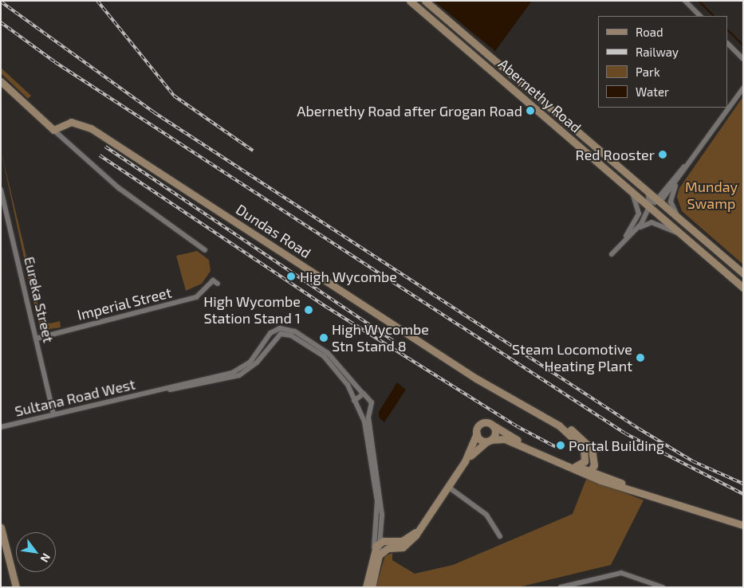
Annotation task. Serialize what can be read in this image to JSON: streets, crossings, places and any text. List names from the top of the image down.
{
  "streets": {
    "main road": ["Abernethy Road", "Dundas Road"],
    "street": ["Eureka Street", "Imperial Street", "Sultana Road West"]
  },
  "crossings": [
    ["Eureka Street", "Imperial Street"],
    ["Eureka Street", "Sultana Road West"]
  ],
  "parks": ["Munday Swamp"],
  "places": [
    "Abernethy Road after Grogan Road",
    "Red Rooster",
    "High Wycombe",
    "High Wycombe Station Stand 1",
    "High Wycombe Stn Stand 8",
    "Steam Locomotive Heating Plant",
    "Portal Building"
  ],
  "legend": [
    "Road",
    "Railway",
    "Park",
    "Water"
  ],
  "north": "bottom right"
}
